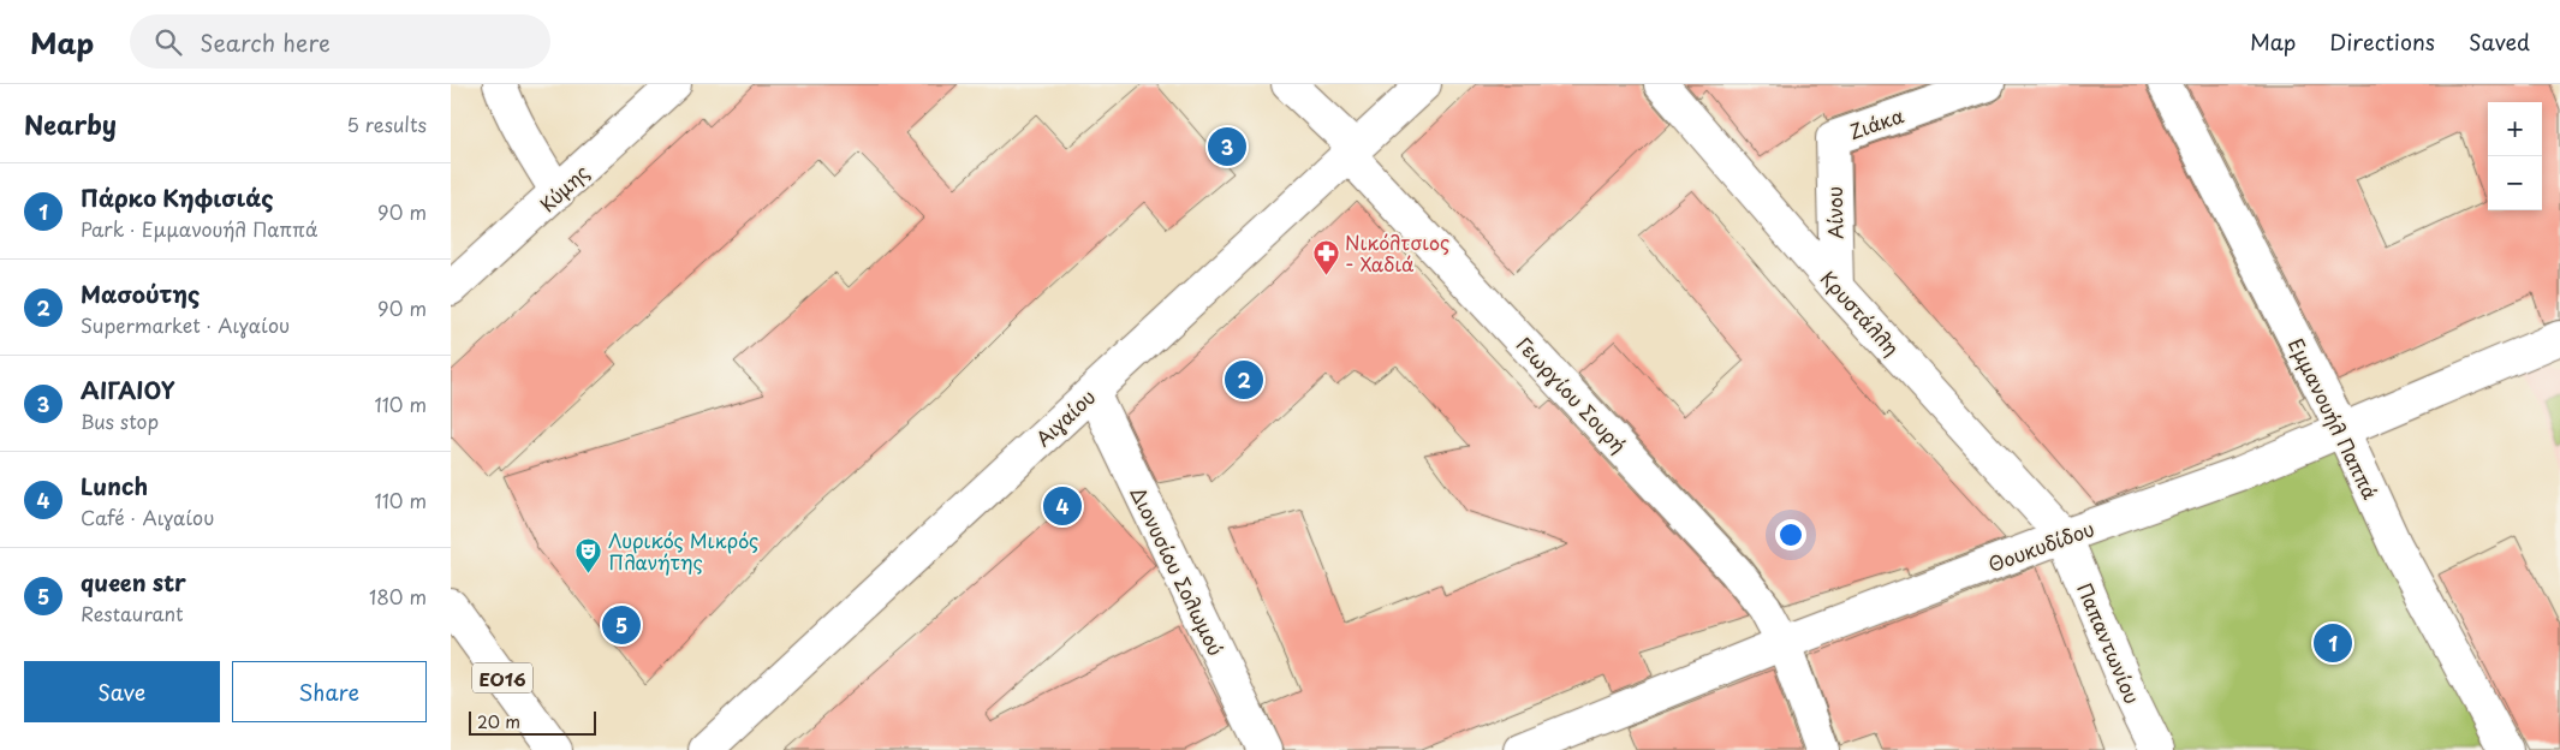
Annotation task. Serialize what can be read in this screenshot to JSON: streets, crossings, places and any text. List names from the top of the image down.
{
  "streets": {
    "street": [
      "Ζιάκα",
      "Κύμης",
      "Αίνου",
      "Κρυστάλλη",
      "Γεωργίου Σουρή",
      "Αιγαίου",
      "Εμμανουήλ Παππά",
      "Θουκυδίδου",
      "Διονυσίου Σολωμού",
      "Παπαντωνίου",
      "ΕΟ16"
    ]
  },
  "crossings": [
    ["Ζιάκα", "Αίνου"],
    ["Αίνου", "Κρυστάλλη"],
    ["Κρυστάλλη", "Θουκυδίδου"],
    ["Κρυστάλλη", "Παπαντωνίου"],
    ["Γεωργίου Σουρή", "Αιγαίου"],
    ["Γεωργίου Σουρή", "Θουκυδίδου"],
    ["Αιγαίου", "Διονυσίου Σολωμού"],
    ["Εμμανουήλ Παππά", "Θουκυδίδου"],
    ["Θουκυδίδου", "Παπαντωνίου"]
  ],
  "places": {
    "pharmacy": ["Νικόλτσιος - Χαδιά"],
    "theatre": ["Λυρικός Μικρός Πλανήτης"]
  },
  "scale_bar": "20 m",
  "page": {
    "header": "Map",
    "search": "Search here",
    "nav": ["Map", "Directions", "Saved"],
    "heading": ["Nearby", "5 results"],
    "map_buttons": ["+", "−"],
    "pins": [
      "3",
      "2",
      "4",
      "5",
      "1"
    ],
    "list": [
      {
        "mark": "1",
        "name": "Πάρκο Κηφισιάς",
        "note": "Park · Εμμανουήλ Παππά",
        "value": "90 m"
      },
      {
        "mark": "2",
        "name": "Μασούτης",
        "note": "Supermarket · Αιγαίου",
        "value": "90 m"
      },
      {
        "mark": "3",
        "name": "ΑΙΓΑΙΟΥ",
        "note": "Bus stop",
        "value": "110 m"
      },
      {
        "mark": "4",
        "name": "Lunch",
        "note": "Café · Αιγαίου",
        "value": "110 m"
      },
      {
        "mark": "5",
        "name": "queen str",
        "note": "Restaurant",
        "value": "180 m"
      }
    ],
    "buttons": ["Save", "Share"],
    "scale": "20 m"
  }
}
